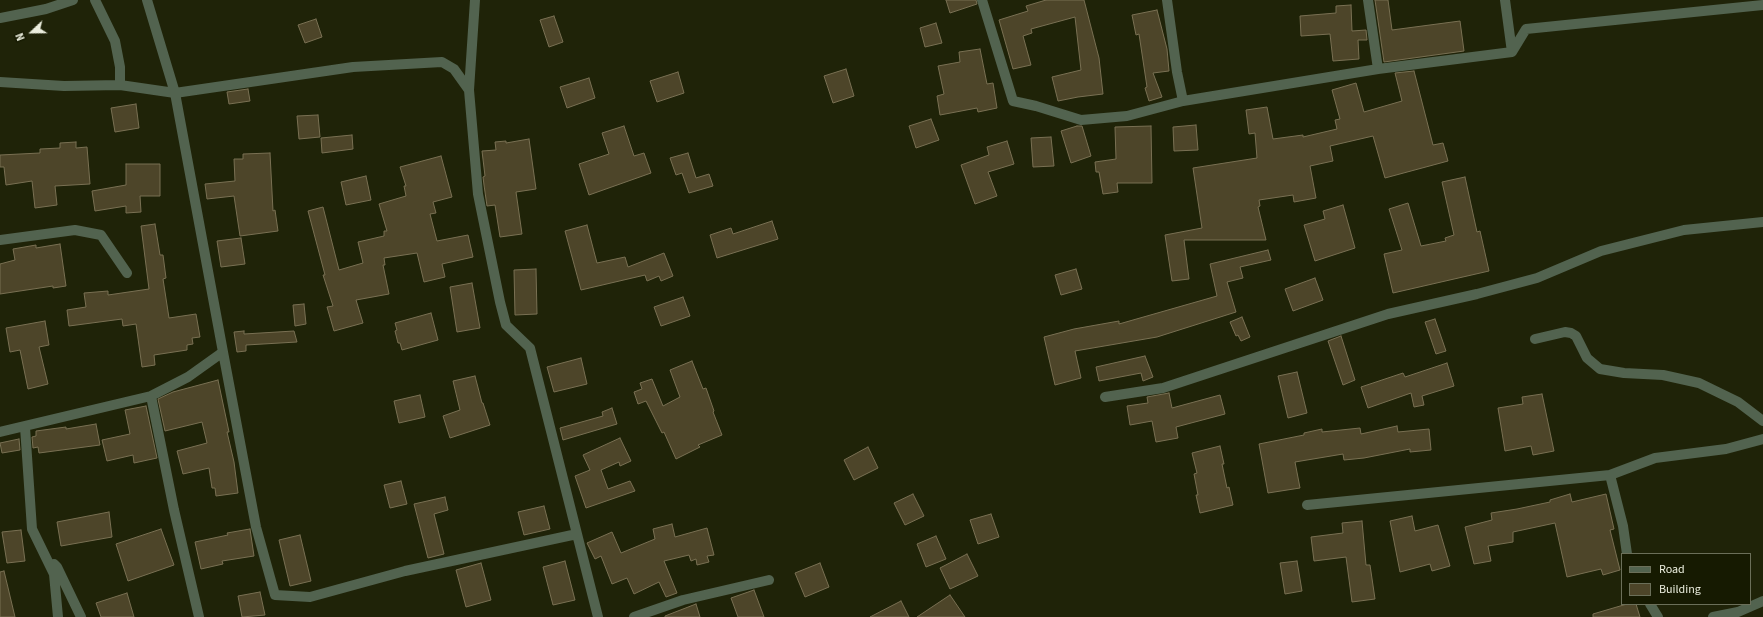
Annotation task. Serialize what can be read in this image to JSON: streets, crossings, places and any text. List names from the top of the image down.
{
  "legend": ["Road", "Building"],
  "north": "left"
}
